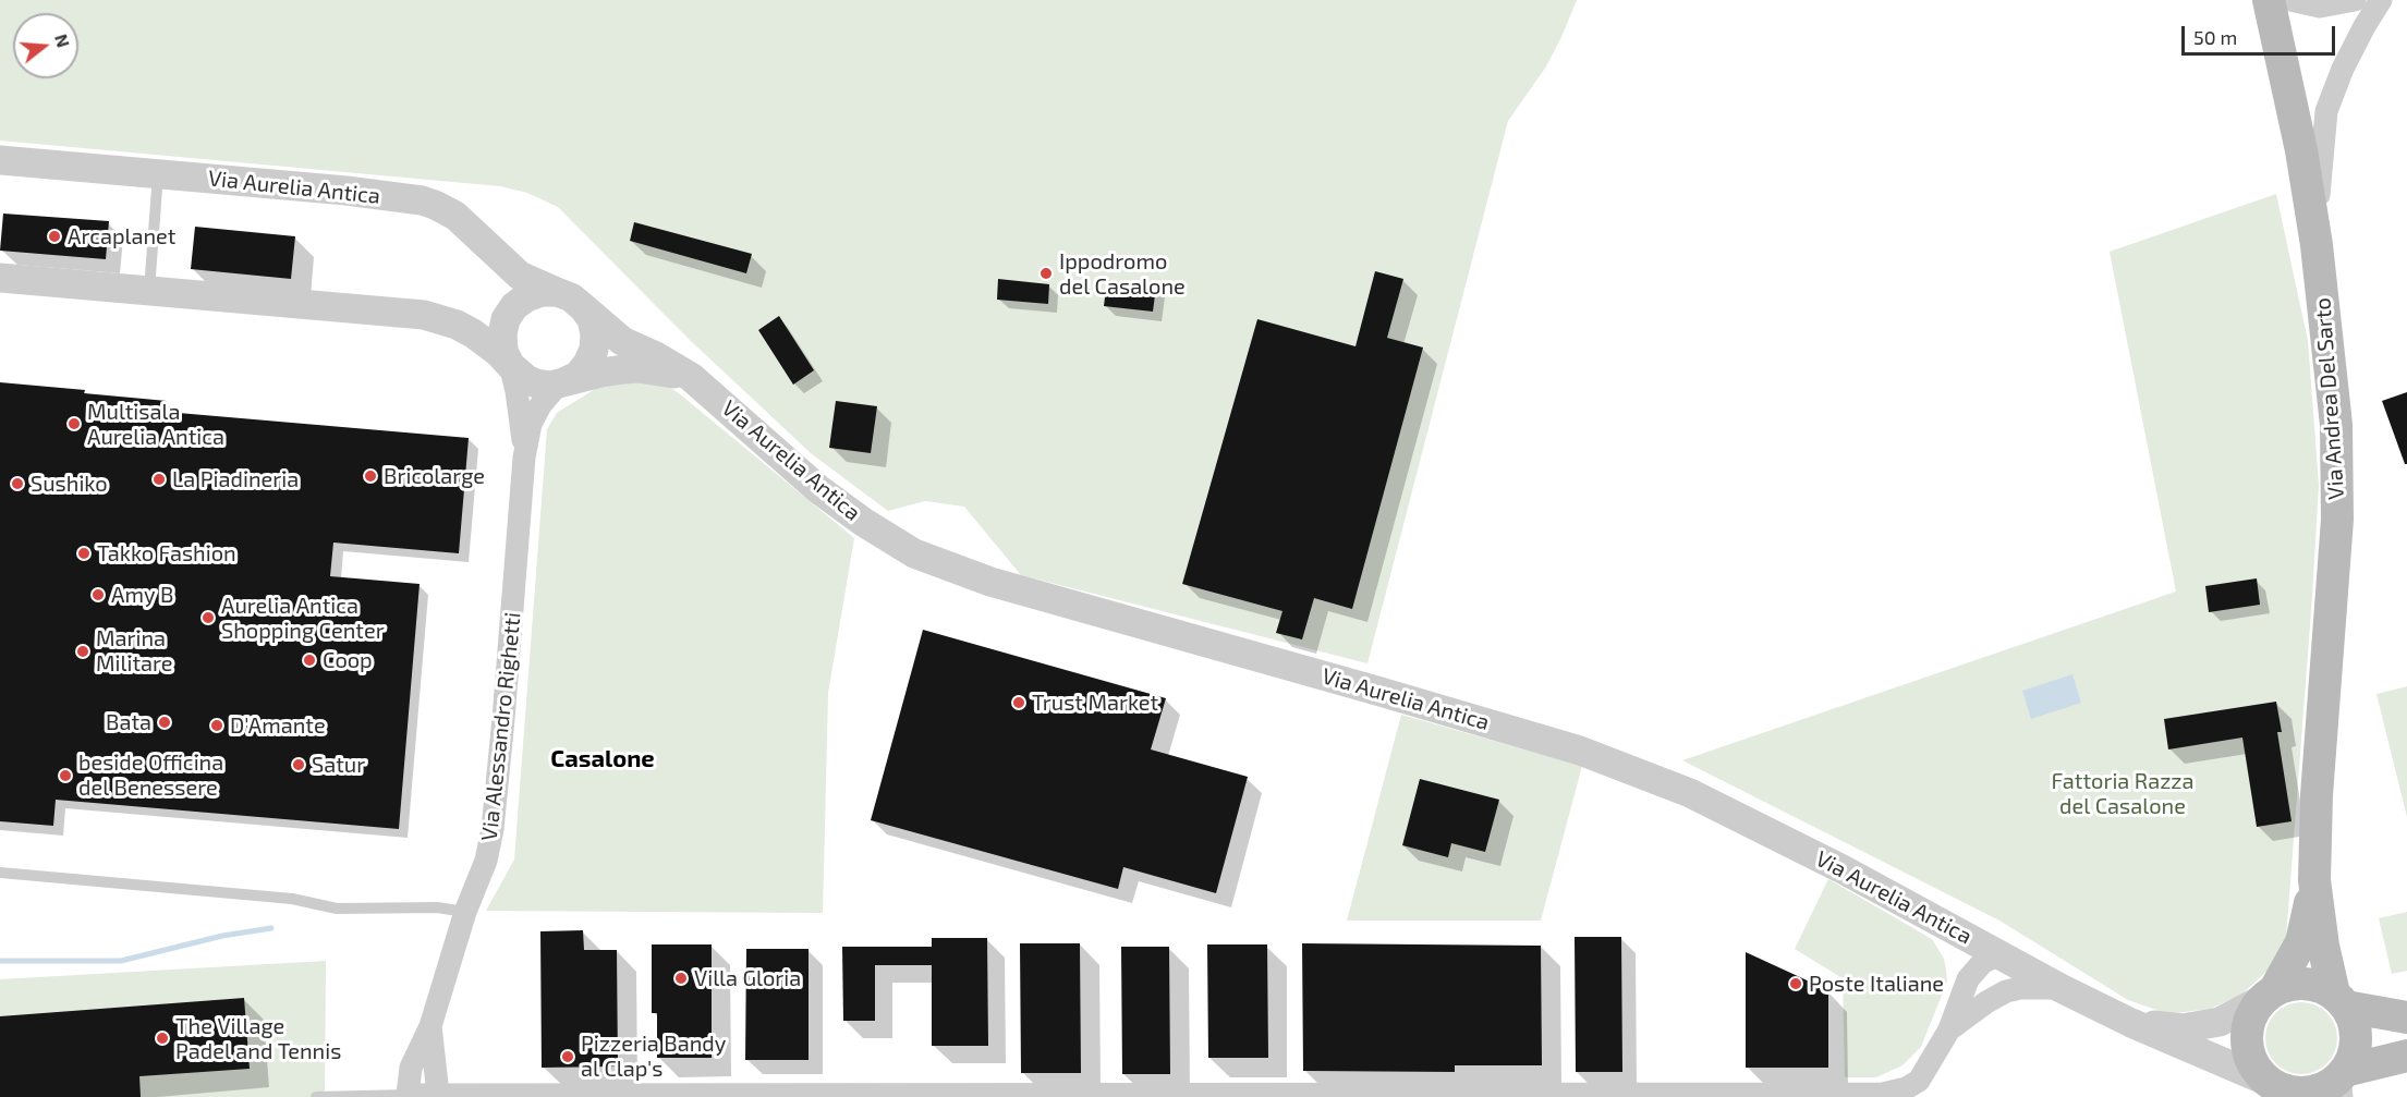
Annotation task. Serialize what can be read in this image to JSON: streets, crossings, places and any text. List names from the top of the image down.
{
  "streets": {
    "main road": ["Via Aurelia Antica", "Via Andrea Del Sarto"],
    "street": ["Via Alessandro Righetti"]
  },
  "crossings": [
    ["Via Aurelia Antica", "Via Andrea Del Sarto"]
  ],
  "districts": ["Casalone"],
  "parks": ["Fattoria Razza del Casalone"],
  "places": [
    "Arcaplanet",
    "Ippodromo del Casalone",
    "Multisala Aurelia Antica",
    "Bricolarge",
    "La Piadineria",
    "Sushiko",
    "Takko Fashion",
    "Amy B",
    "Aurelia Antica Shopping Center",
    "Marina Militare",
    "Coop",
    "Trust Market",
    "Bata",
    "D'Amante",
    "Satur",
    "beside Officina del Benessere",
    "Villa Gloria",
    "Poste Italiane",
    "The Village Padel and Tennis",
    "Pizzeria Bandy al Clap's"
  ],
  "scale_bar": "50 m",
  "north": "right"
}
